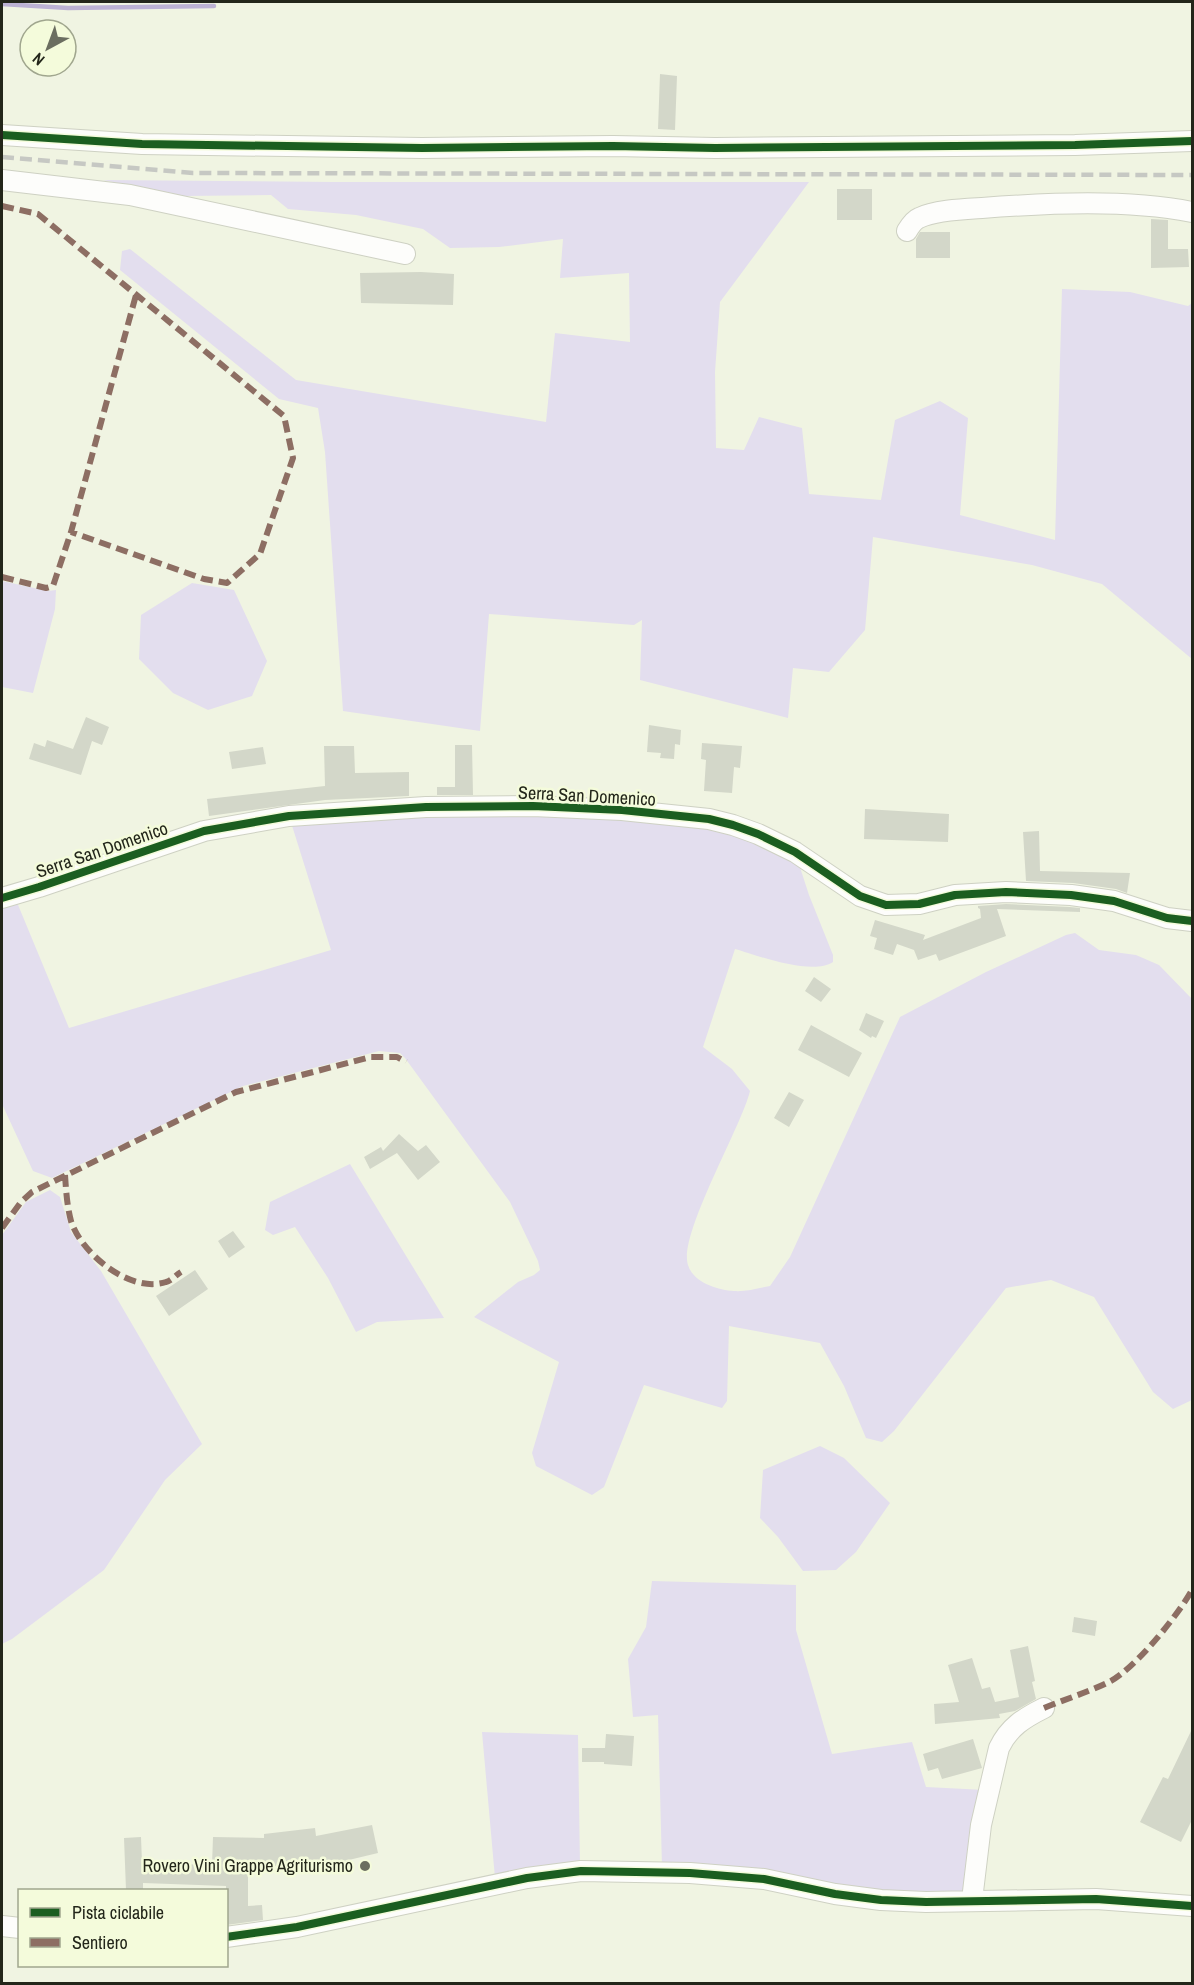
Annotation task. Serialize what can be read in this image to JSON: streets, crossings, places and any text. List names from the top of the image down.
{
  "streets": {
    "street": ["Serra San Domenico"]
  },
  "places": ["Rovero Vini Grappe Agriturismo"],
  "legend": ["Pista ciclabile", "Sentiero"],
  "north": "bottom left"
}
